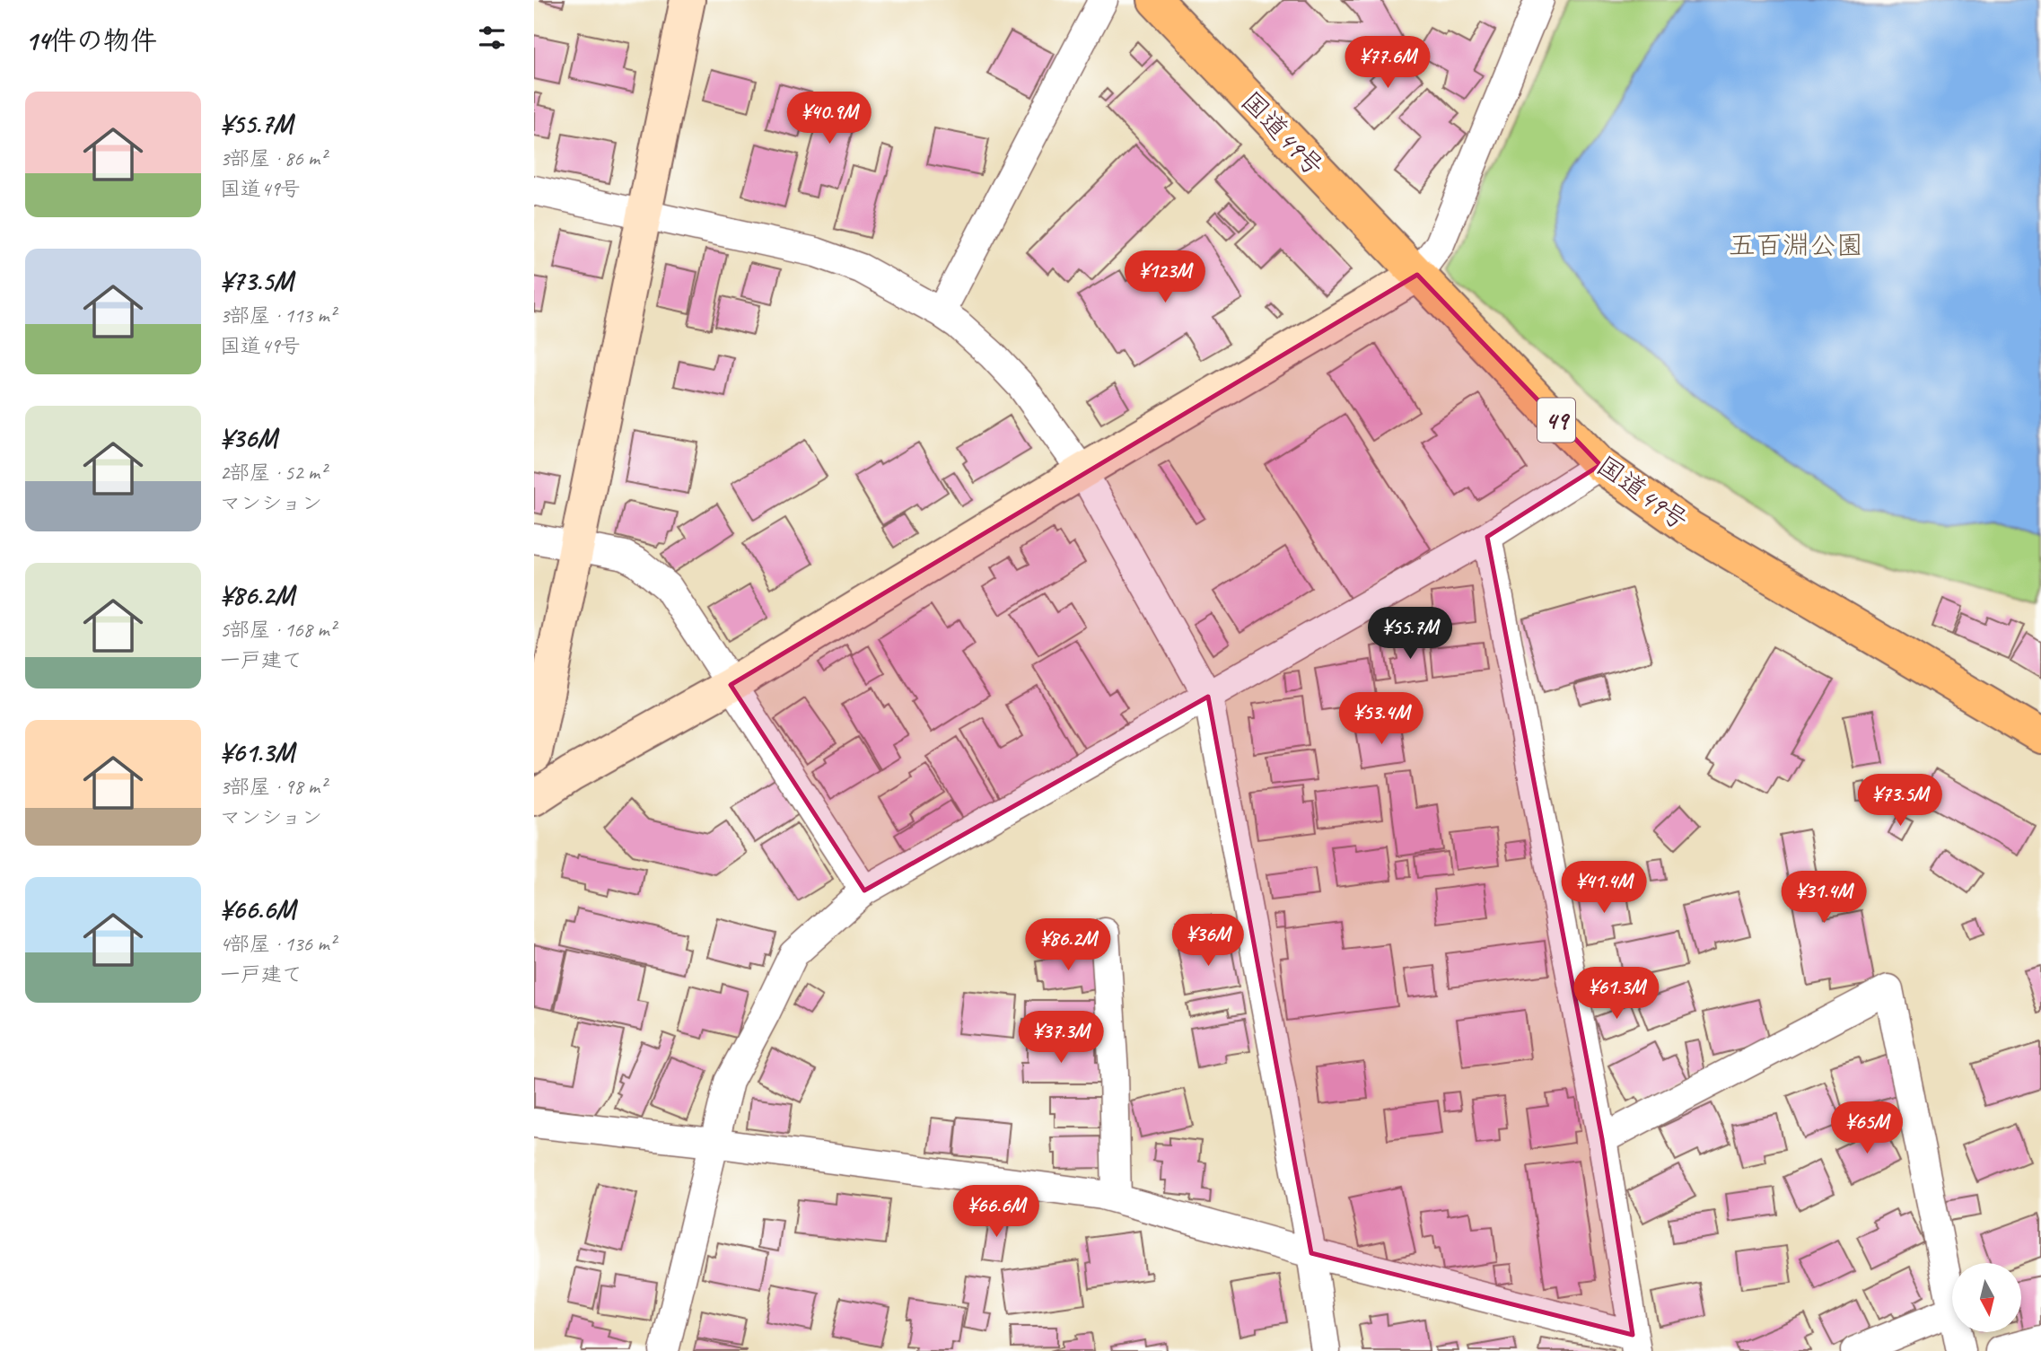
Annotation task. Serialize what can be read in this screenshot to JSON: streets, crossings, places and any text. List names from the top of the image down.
{
  "streets": {
    "highway": ["国道49号", "49"]
  },
  "parks": ["五百淵公園"],
  "north": "bottom",
  "page": {
    "heading": "14件の物件",
    "price": [
      "¥77.6M",
      "¥40.9M",
      "¥123M",
      "¥55.7M",
      "¥53.4M",
      "¥73.5M",
      "¥41.4M",
      "¥31.4M",
      "¥36M",
      "¥86.2M",
      "¥61.3M",
      "¥37.3M",
      "¥65M",
      "¥66.6M"
    ],
    "list": [
      {
        "name": "¥55.7M",
        "note": "3部屋 · 86 m² · 国道49号"
      },
      {
        "name": "¥73.5M",
        "note": "3部屋 · 113 m² · 国道49号"
      },
      {
        "name": "¥36M",
        "note": "2部屋 · 52 m² · マンション"
      },
      {
        "name": "¥86.2M",
        "note": "5部屋 · 168 m² · 一戸建て"
      },
      {
        "name": "¥61.3M",
        "note": "3部屋 · 98 m² · マンション"
      },
      {
        "name": "¥66.6M",
        "note": "4部屋 · 136 m² · 一戸建て"
      }
    ]
  }
}
